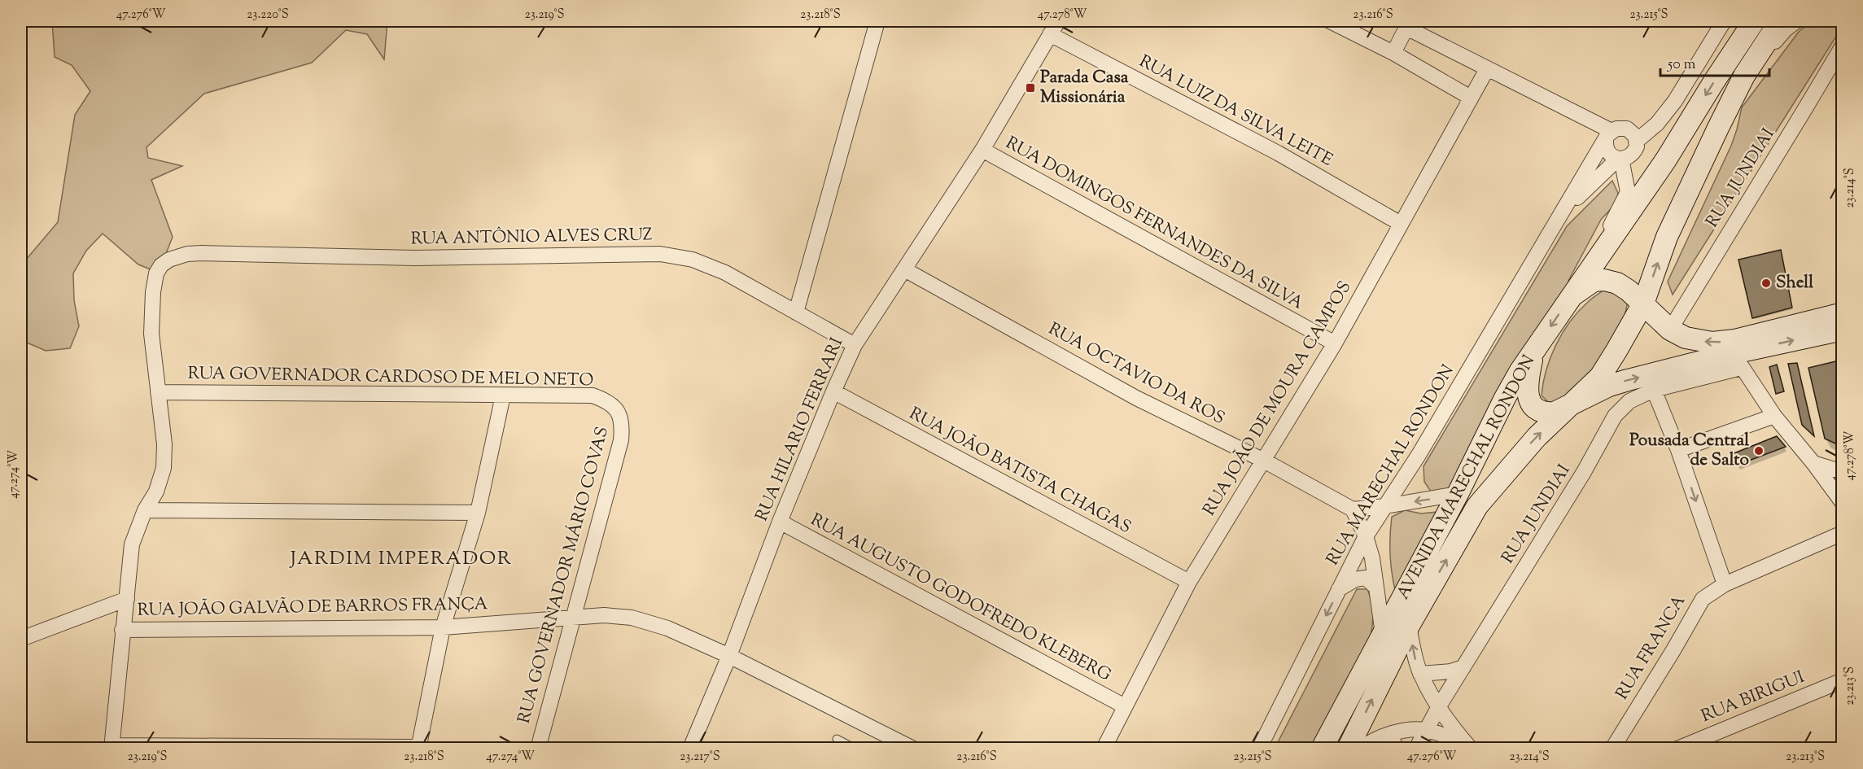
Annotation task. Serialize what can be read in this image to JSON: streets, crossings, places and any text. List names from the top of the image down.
{
  "streets": {
    "main road": ["AVENIDA MARECHAL RONDON"],
    "street": [
      "RUA LUIZ DA SILVA LEITE",
      "RUA JUNDIAI",
      "RUA DOMINGOS FERNANDES DA SILVA",
      "RUA ANTÔNIO ALVES CRUZ",
      "RUA OCTAVIO DA ROS",
      "RUA GOVERNADOR CARDOSO DE MELO NETO",
      "RUA JOÃO DE MOURA CAMPOS",
      "RUA HILARIO FERRARI",
      "RUA MARECHAL RONDON",
      "RUA JOÃO BATISTA CHAGAS",
      "RUA GOVERNADOR MÁRIO COVAS",
      "RUA AUGUSTO GODOFREDO KLEBERG",
      "RUA JOÃO GALVÃO DE BARROS FRANÇA",
      "RUA FRANCA",
      "RUA BIRIGUI"
    ]
  },
  "crossings": [
    ["RUA LUIZ DA SILVA LEITE", "RUA JOÃO DE MOURA CAMPOS"],
    ["RUA LUIZ DA SILVA LEITE", "RUA HILARIO FERRARI"],
    ["RUA DOMINGOS FERNANDES DA SILVA", "RUA JOÃO DE MOURA CAMPOS"],
    ["RUA DOMINGOS FERNANDES DA SILVA", "RUA HILARIO FERRARI"],
    ["RUA ANTÔNIO ALVES CRUZ", "RUA GOVERNADOR CARDOSO DE MELO NETO"],
    ["RUA ANTÔNIO ALVES CRUZ", "RUA HILARIO FERRARI"],
    ["RUA OCTAVIO DA ROS", "RUA JOÃO DE MOURA CAMPOS"],
    ["RUA OCTAVIO DA ROS", "RUA HILARIO FERRARI"],
    ["RUA GOVERNADOR CARDOSO DE MELO NETO", "RUA GOVERNADOR MÁRIO COVAS"],
    ["RUA JOÃO DE MOURA CAMPOS", "RUA JOÃO BATISTA CHAGAS"],
    ["RUA JOÃO DE MOURA CAMPOS", "RUA AUGUSTO GODOFREDO KLEBERG"],
    ["RUA HILARIO FERRARI", "RUA JOÃO BATISTA CHAGAS"],
    ["RUA HILARIO FERRARI", "RUA AUGUSTO GODOFREDO KLEBERG"],
    ["RUA HILARIO FERRARI", "RUA JOÃO GALVÃO DE BARROS FRANÇA"],
    ["RUA GOVERNADOR MÁRIO COVAS", "RUA JOÃO GALVÃO DE BARROS FRANÇA"]
  ],
  "districts": ["JARDIM IMPERADOR"],
  "places": {
    "transit": ["Parada Casa Missionária"],
    "other": ["Shell", "Pousada Central de Salto"]
  },
  "scale_bar": "50 m",
  "coordinates": [
    "47.276°W",
    "23.220°S",
    "23.219°S",
    "23.218°S",
    "47.278°W",
    "23.216°S",
    "23.215°S",
    "23.214°S",
    "47.274°W",
    "23.213°S",
    "23.217°S"
  ]
}
